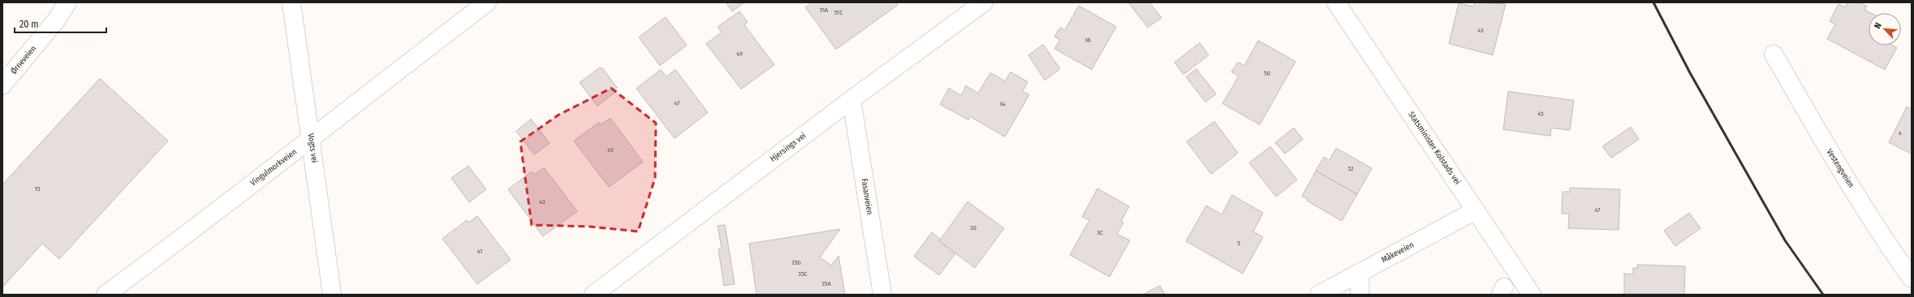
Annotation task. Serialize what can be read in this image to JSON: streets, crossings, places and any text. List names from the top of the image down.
{
  "streets": {
    "street": [
      "Ørneveien",
      "Hjersings vei",
      "Vogts vei",
      "Statsminister Kolstads vei",
      "Vingulmorkveien",
      "Vestengveien",
      "Fasanveien",
      "Måkeveien"
    ]
  },
  "crossings": [
    ["Hjersings vei", "Fasanveien"],
    ["Vogts vei", "Vingulmorkveien"],
    ["Statsminister Kolstads vei", "Måkeveien"]
  ],
  "house_numbers": [
    "51A",
    "51C",
    "43",
    "36",
    "49",
    "50",
    "47",
    "34",
    "45",
    "4",
    "45",
    "52",
    "15",
    "43",
    "47",
    "20",
    "3C",
    "5",
    "41",
    "35G",
    "35C",
    "35A"
  ],
  "scale_bar": "20 m",
  "north": "top left"
}
